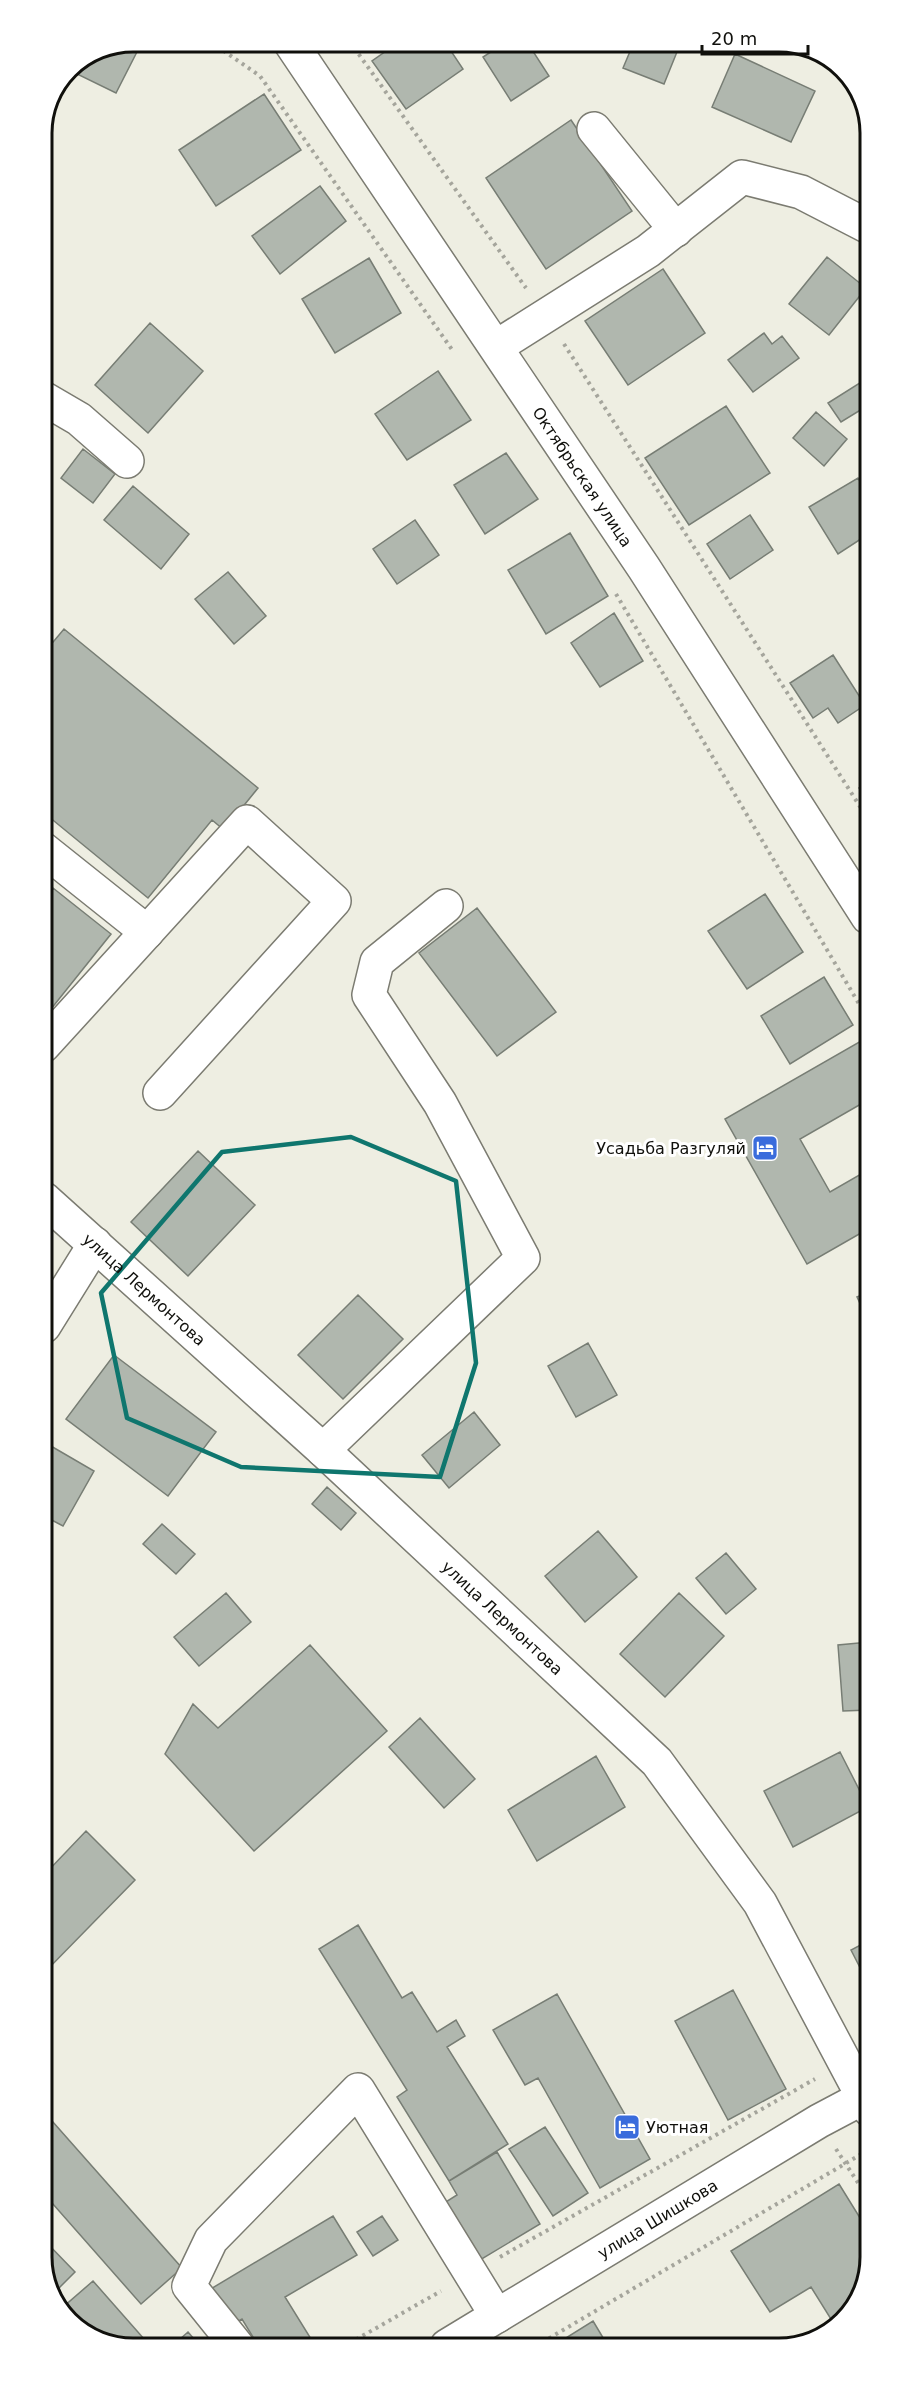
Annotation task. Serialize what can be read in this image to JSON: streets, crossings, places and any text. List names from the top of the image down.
{
  "streets": {
    "street": ["Октябрьская улица", "улица Лермонтова", "улица Шишкова"]
  },
  "places": {
    "hotel": ["Усадьба Разгуляй", "Уютная"]
  },
  "scale_bar": "20 m"
}
